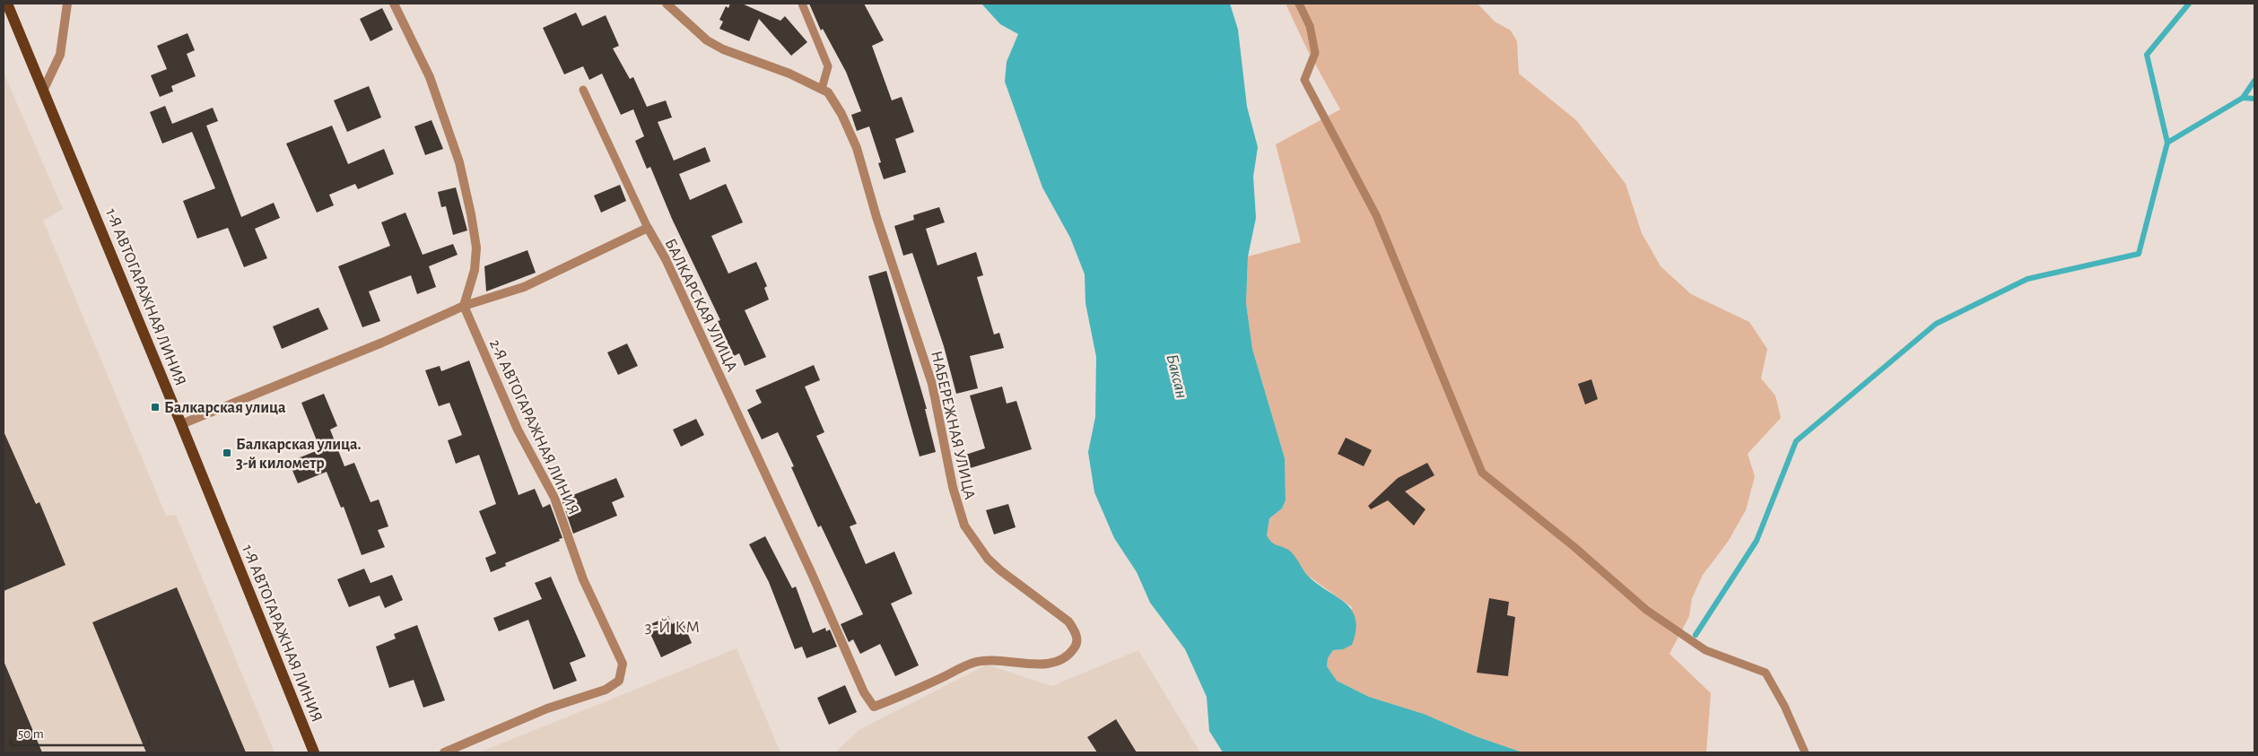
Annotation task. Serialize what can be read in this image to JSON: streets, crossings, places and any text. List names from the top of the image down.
{
  "streets": {
    "main road": ["1-Я АВТОГАРАЖНАЯ ЛИНИЯ"],
    "street": ["БАЛКАРСКАЯ УЛИЦА", "НАБЕРЕЖНАЯ УЛИЦА", "2-Я АВТОГАРАЖНАЯ ЛИНИЯ"]
  },
  "crossings": [
    ["1-Я АВТОГАРАЖНАЯ ЛИНИЯ", "БАЛКАРСКАЯ УЛИЦА"],
    ["БАЛКАРСКАЯ УЛИЦА", "НАБЕРЕЖНАЯ УЛИЦА"],
    ["БАЛКАРСКАЯ УЛИЦА", "2-Я АВТОГАРАЖНАЯ ЛИНИЯ"]
  ],
  "districts": ["3-Й КМ"],
  "water": ["Баксан"],
  "places": {
    "transit": ["Балкарская улица", "Балкарская улица. 3-й километр"]
  },
  "scale_bar": "50 m"
}
